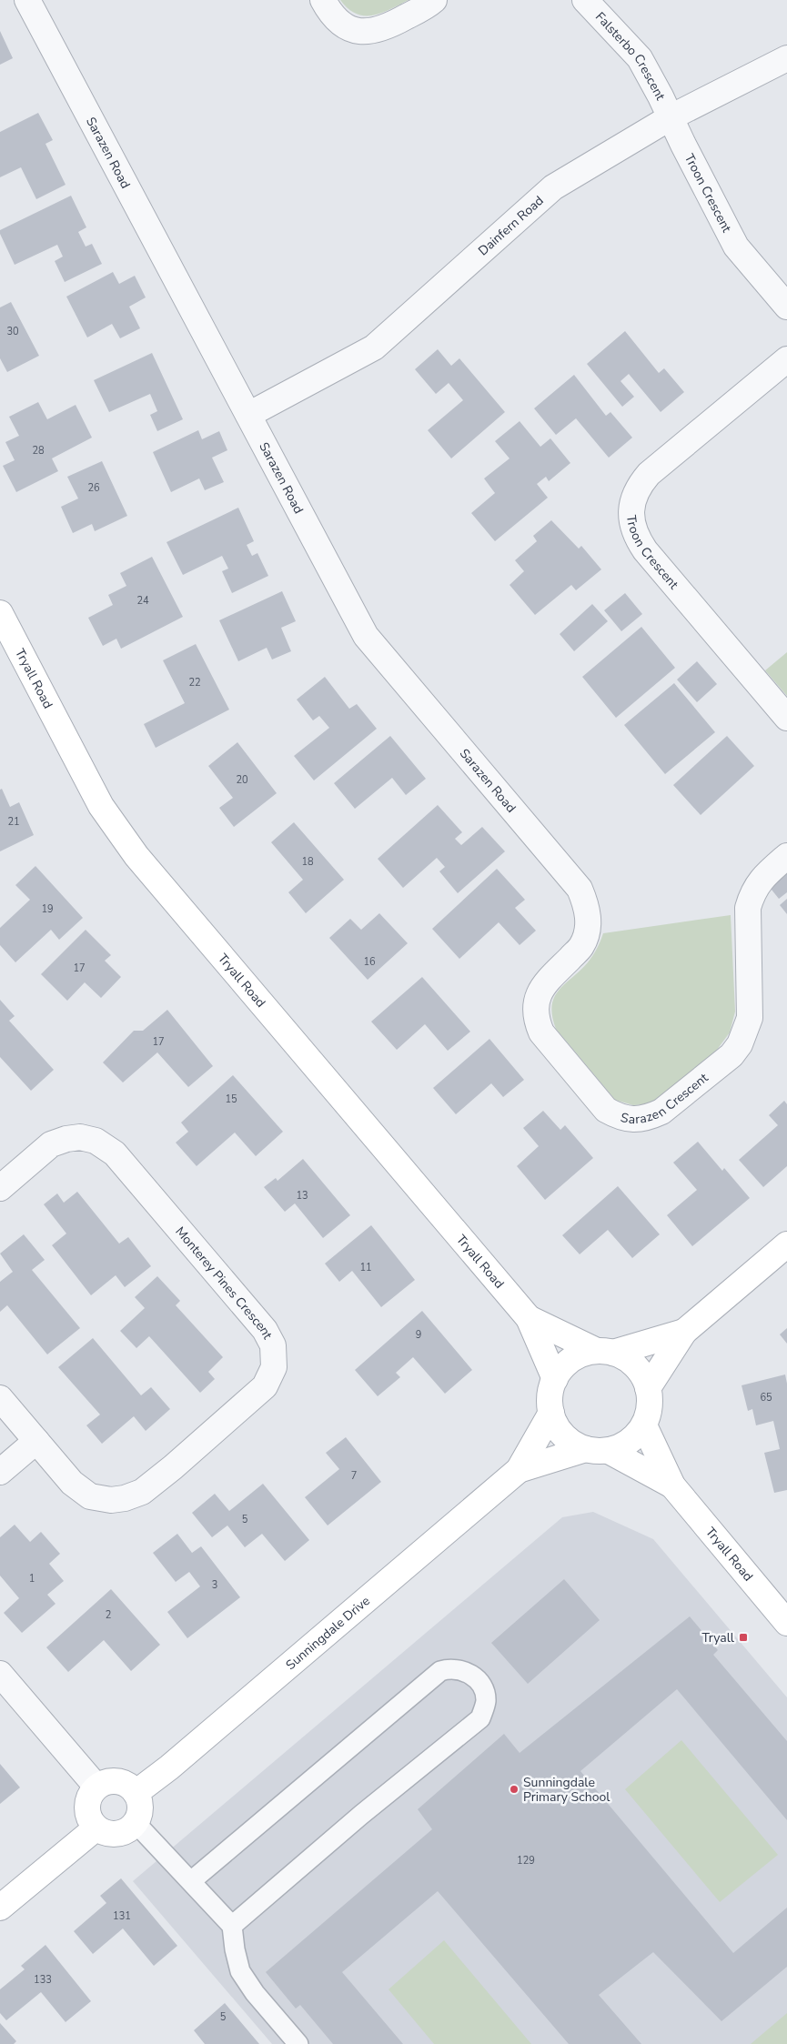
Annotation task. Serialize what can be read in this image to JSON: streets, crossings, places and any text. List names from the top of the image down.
{
  "streets": {
    "street": [
      "Falsterbo Crescent",
      "Sarazen Road",
      "Troon Crescent",
      "Dainfern Road",
      "Tryall Road",
      "Sarazen Crescent",
      "Monterey Pines Crescent",
      "Sunningdale Drive"
    ]
  },
  "crossings": [
    ["Falsterbo Crescent", "Troon Crescent"],
    ["Falsterbo Crescent", "Dainfern Road"],
    ["Sarazen Road", "Dainfern Road"],
    ["Sarazen Road", "Sarazen Crescent"],
    ["Troon Crescent", "Dainfern Road"],
    ["Tryall Road", "Sunningdale Drive"]
  ],
  "places": {
    "transit": ["Tryall"],
    "other": ["Sunningdale Primary School"]
  },
  "house_numbers": [
    "30",
    "28",
    "26",
    "24",
    "22",
    "20",
    "21",
    "18",
    "19",
    "16",
    "17",
    "17",
    "15",
    "13",
    "11",
    "9",
    "65",
    "7",
    "5",
    "1",
    "3",
    "2",
    "129",
    "131",
    "133",
    "5"
  ]
}
